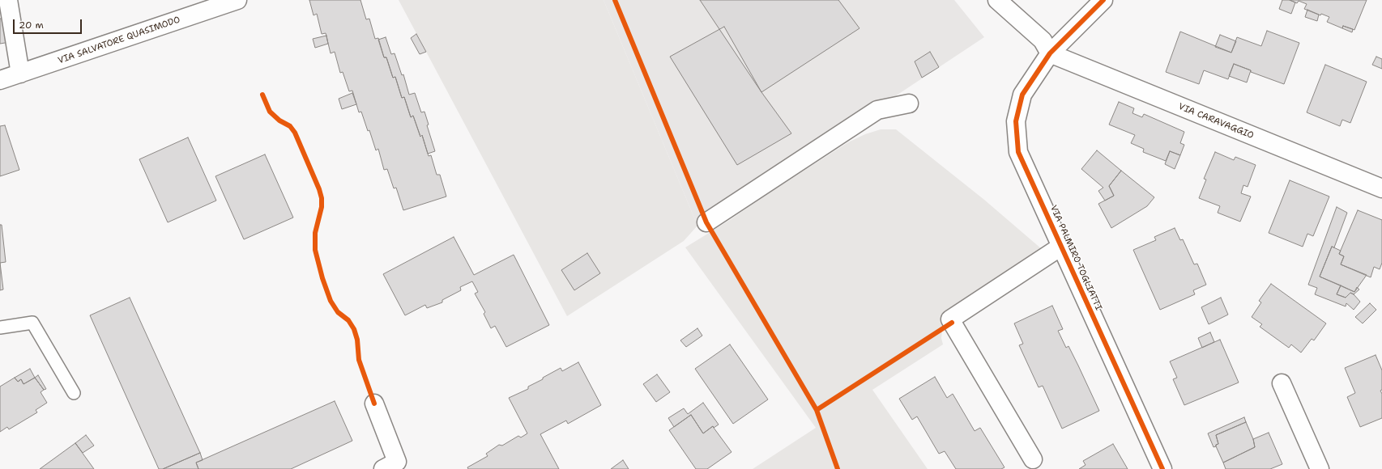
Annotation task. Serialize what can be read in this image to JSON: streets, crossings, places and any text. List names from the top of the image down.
{
  "streets": {
    "street": ["VIA SALVATORE QUASIMODO", "VIA CARAVAGGIO", "VIA PALMIRO TOGLIATTI"]
  },
  "crossings": [
    ["VIA CARAVAGGIO", "VIA PALMIRO TOGLIATTI"]
  ],
  "scale_bar": "20 m"
}
